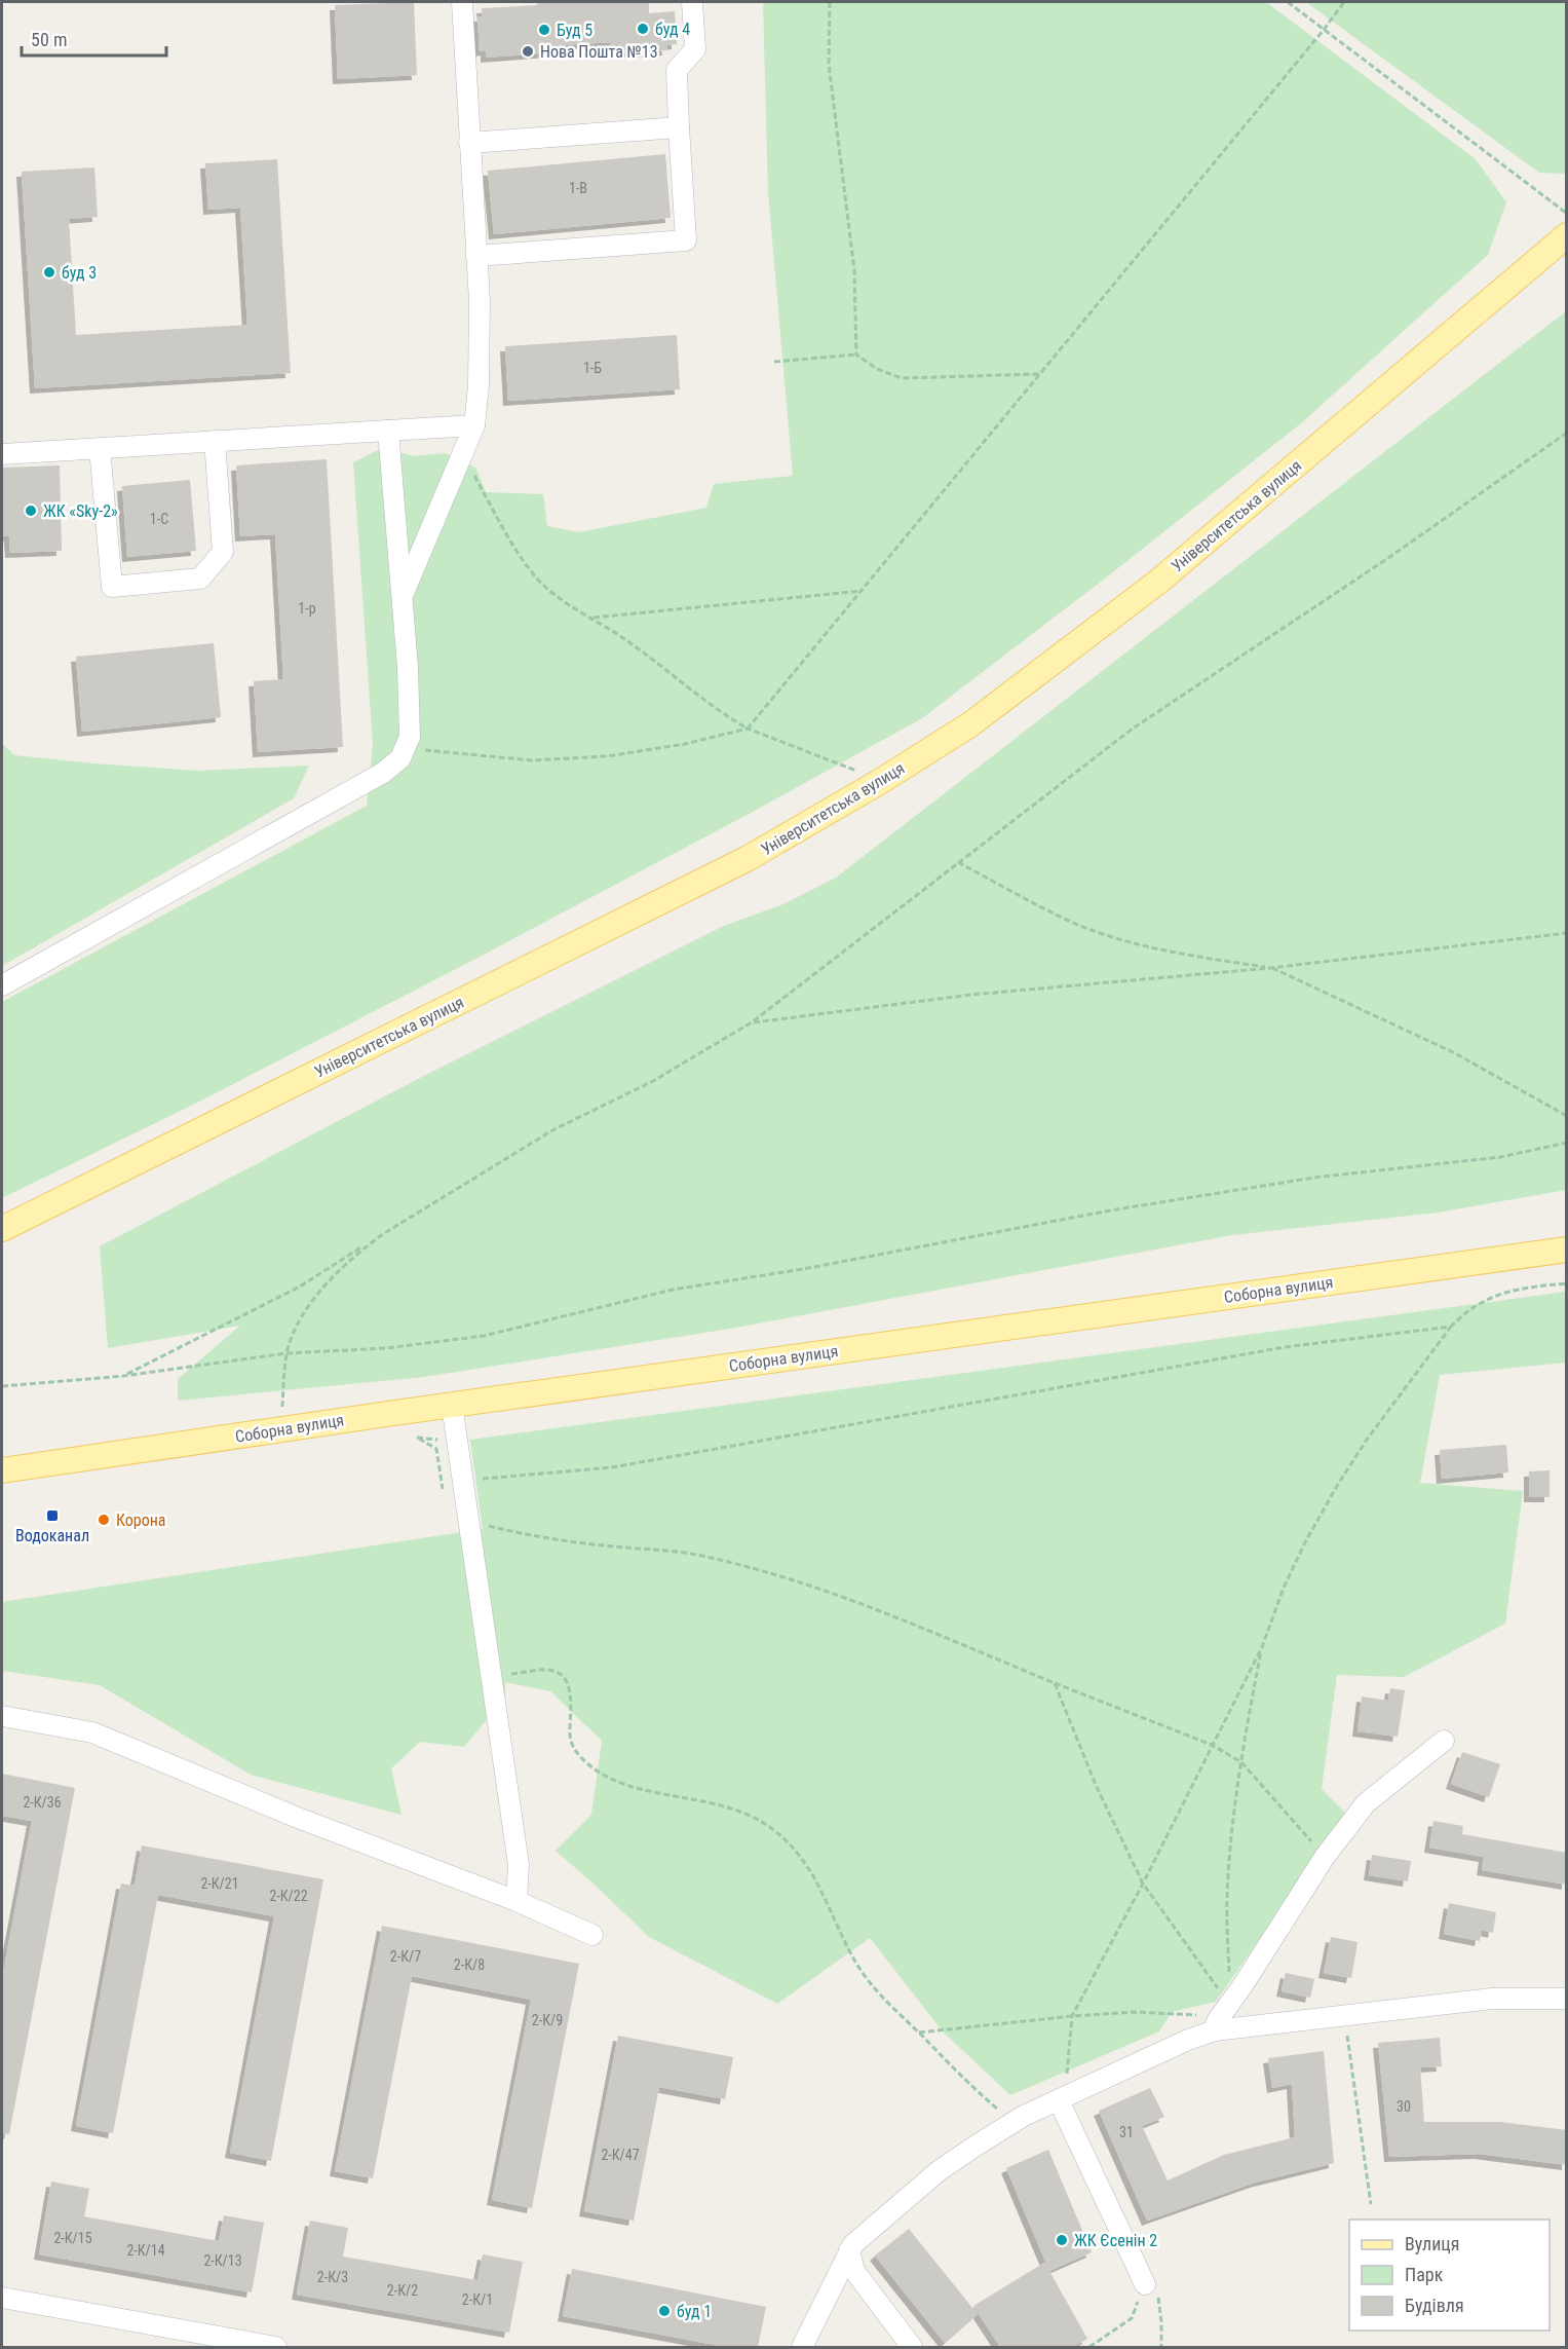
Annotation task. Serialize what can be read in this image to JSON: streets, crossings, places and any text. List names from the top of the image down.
{
  "streets": {
    "main road": ["Університетська вулиця", "Соборна вулиця"]
  },
  "places": {
    "other": [
      "буд 4",
      "Буд 5",
      "Нова Пошта №13",
      "буд 3",
      "ЖК «Sky-2»",
      "Корона",
      "ЖК Єсенін 2",
      "буд 1"
    ],
    "transit": ["Водоканал"]
  },
  "house_numbers": [
    "1-В",
    "1-Б",
    "1-С",
    "1-р",
    "2-К/36",
    "2-К/21",
    "2-К/22",
    "2-К/7",
    "2-К/8",
    "2-К/9",
    "30",
    "31",
    "2-К/47",
    "2-К/15",
    "2-К/14",
    "2-К/13",
    "2-К/3",
    "2-К/2",
    "2-К/1"
  ],
  "legend": ["Вулиця", "Парк", "Будівля"],
  "scale_bar": "50 m"
}
